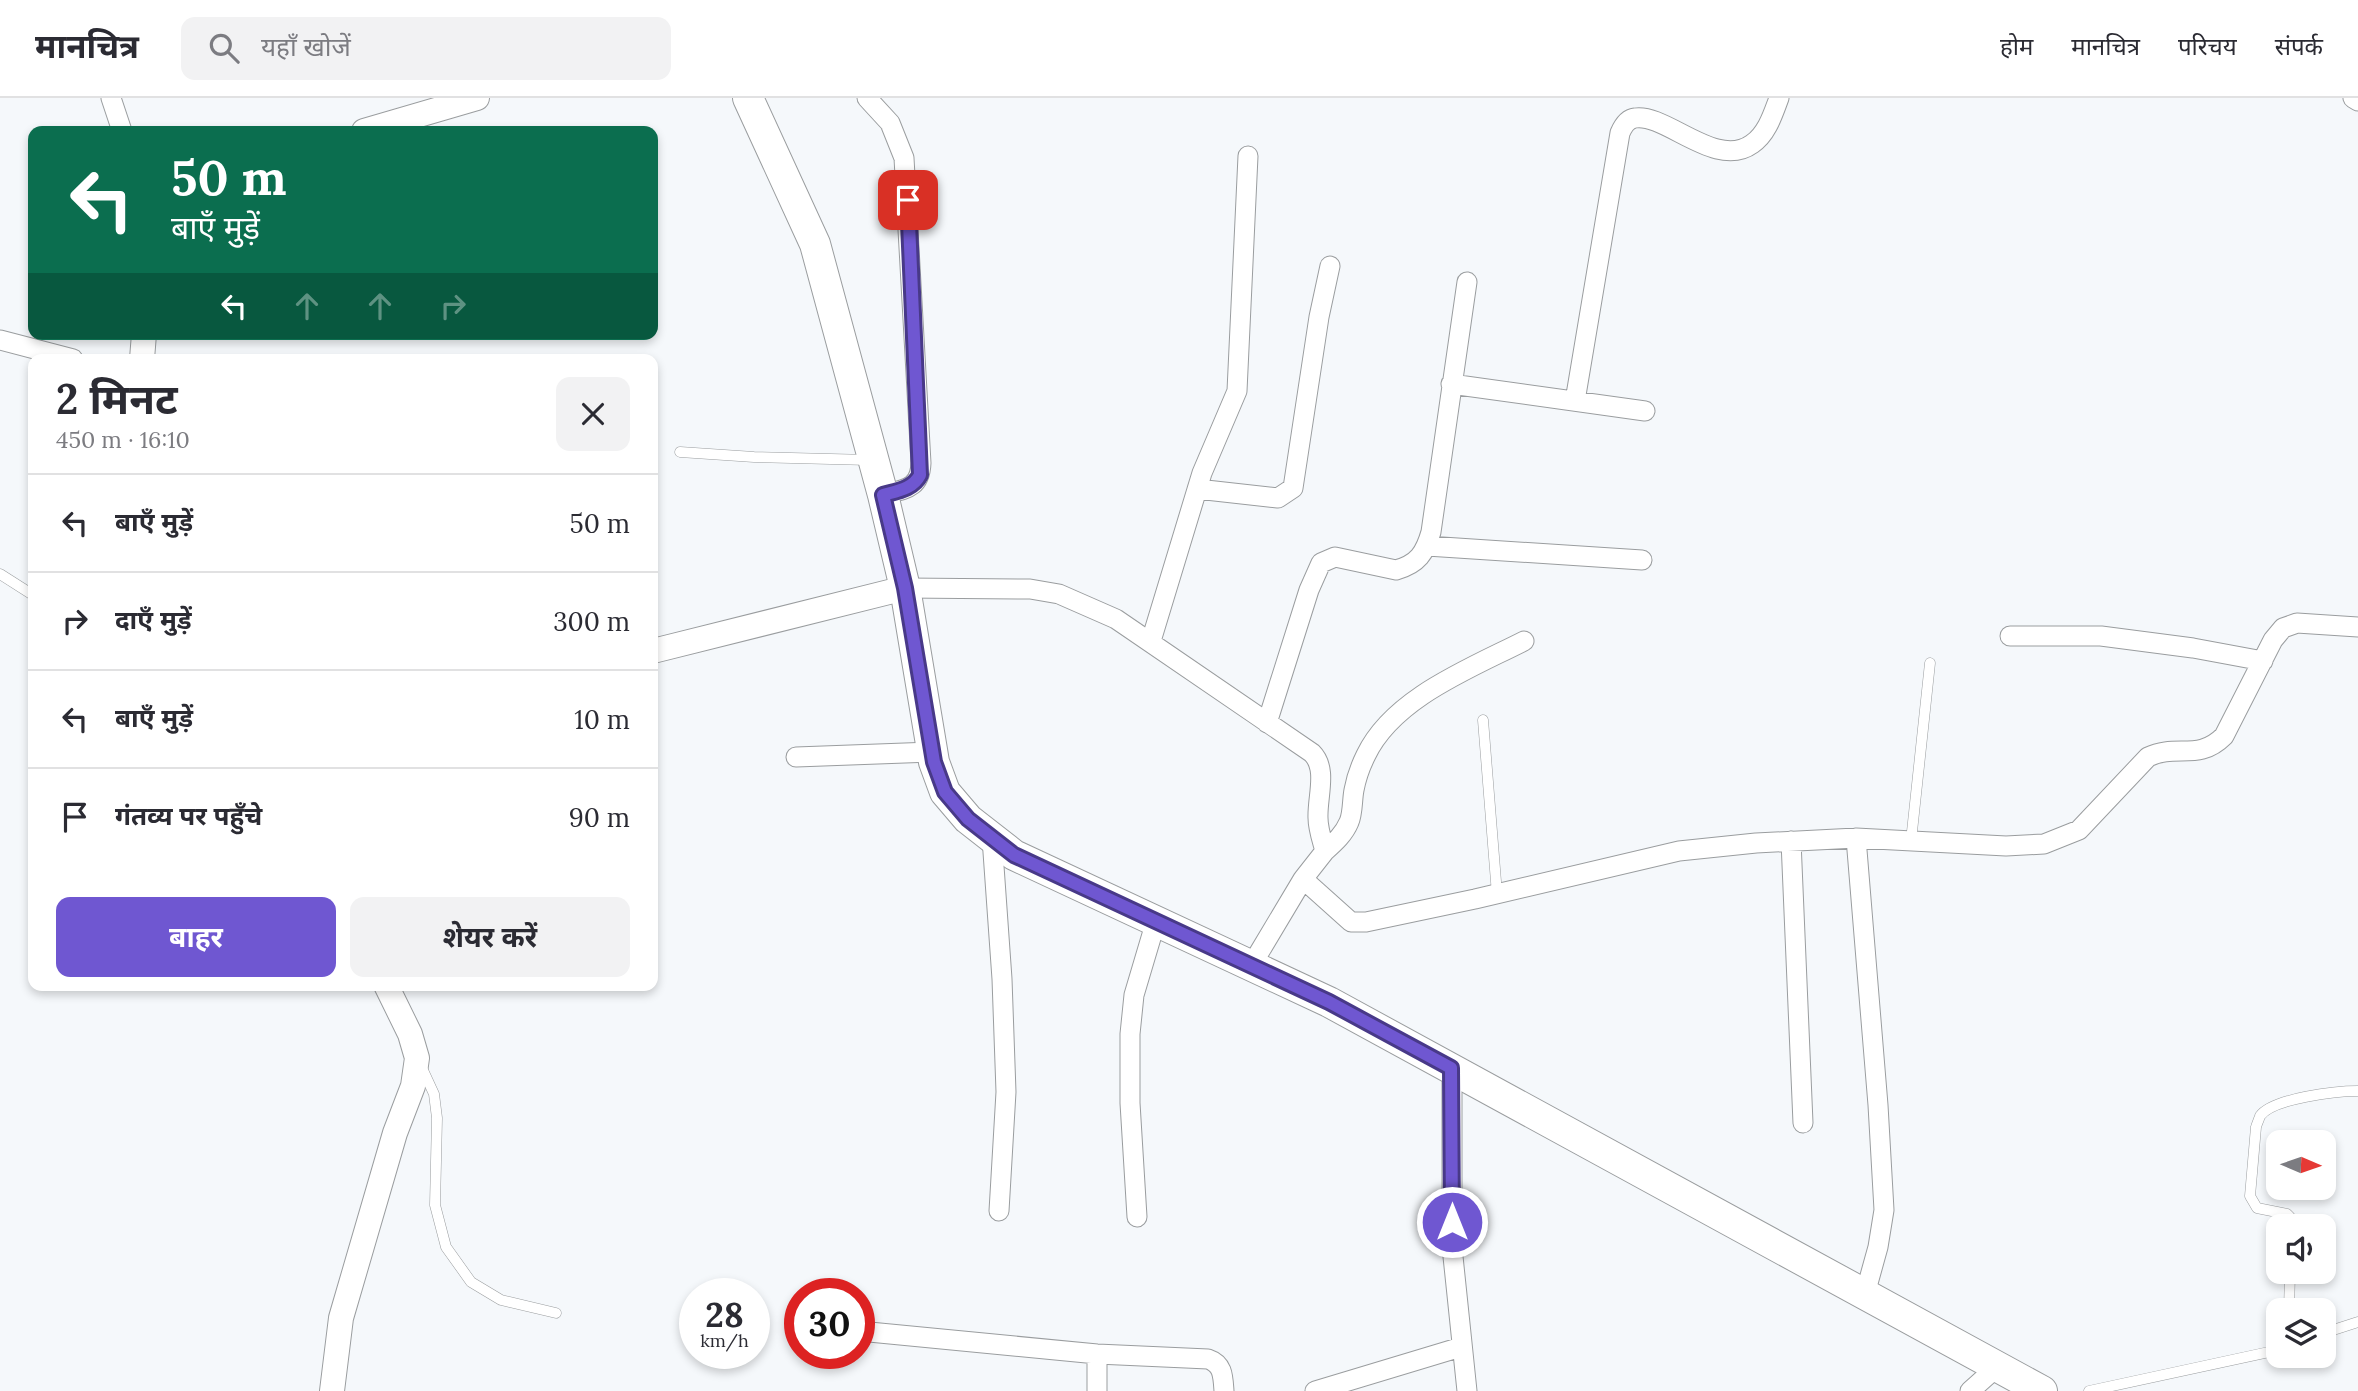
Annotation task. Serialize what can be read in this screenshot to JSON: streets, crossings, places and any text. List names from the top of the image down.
{
  "north": "right",
  "page": {
    "header": "मानचित्र",
    "search": "यहाँ खोजें",
    "nav": [
      "होम",
      "मानचित्र",
      "परिचय",
      "संपर्क"
    ],
    "turn": ["50 m", "बाएँ मुड़ें"],
    "heading": ["2 मिनट", "450 m · 16:10"],
    "list": [
      {
        "name": "बाएँ मुड़ें",
        "value": "50 m"
      },
      {
        "name": "दाएँ मुड़ें",
        "value": "300 m"
      },
      {
        "name": "बाएँ मुड़ें",
        "value": "10 m"
      },
      {
        "name": "गंतव्य पर पहुँचे",
        "value": "90 m"
      }
    ],
    "buttons": ["बाहर", "शेयर करें"],
    "speed": "28 km/h",
    "limit": "30"
  }
}
